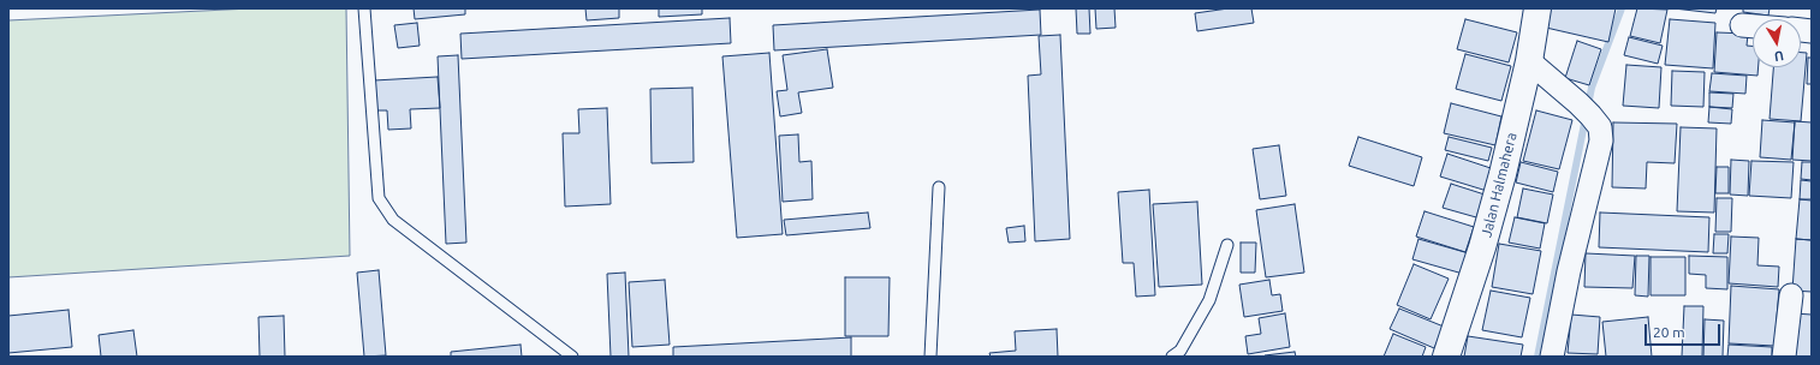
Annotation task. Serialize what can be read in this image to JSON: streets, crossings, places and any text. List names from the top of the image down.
{
  "streets": {
    "main road": ["Jalan Halmahera"]
  },
  "scale_bar": "20 m",
  "north": "bottom"
}
